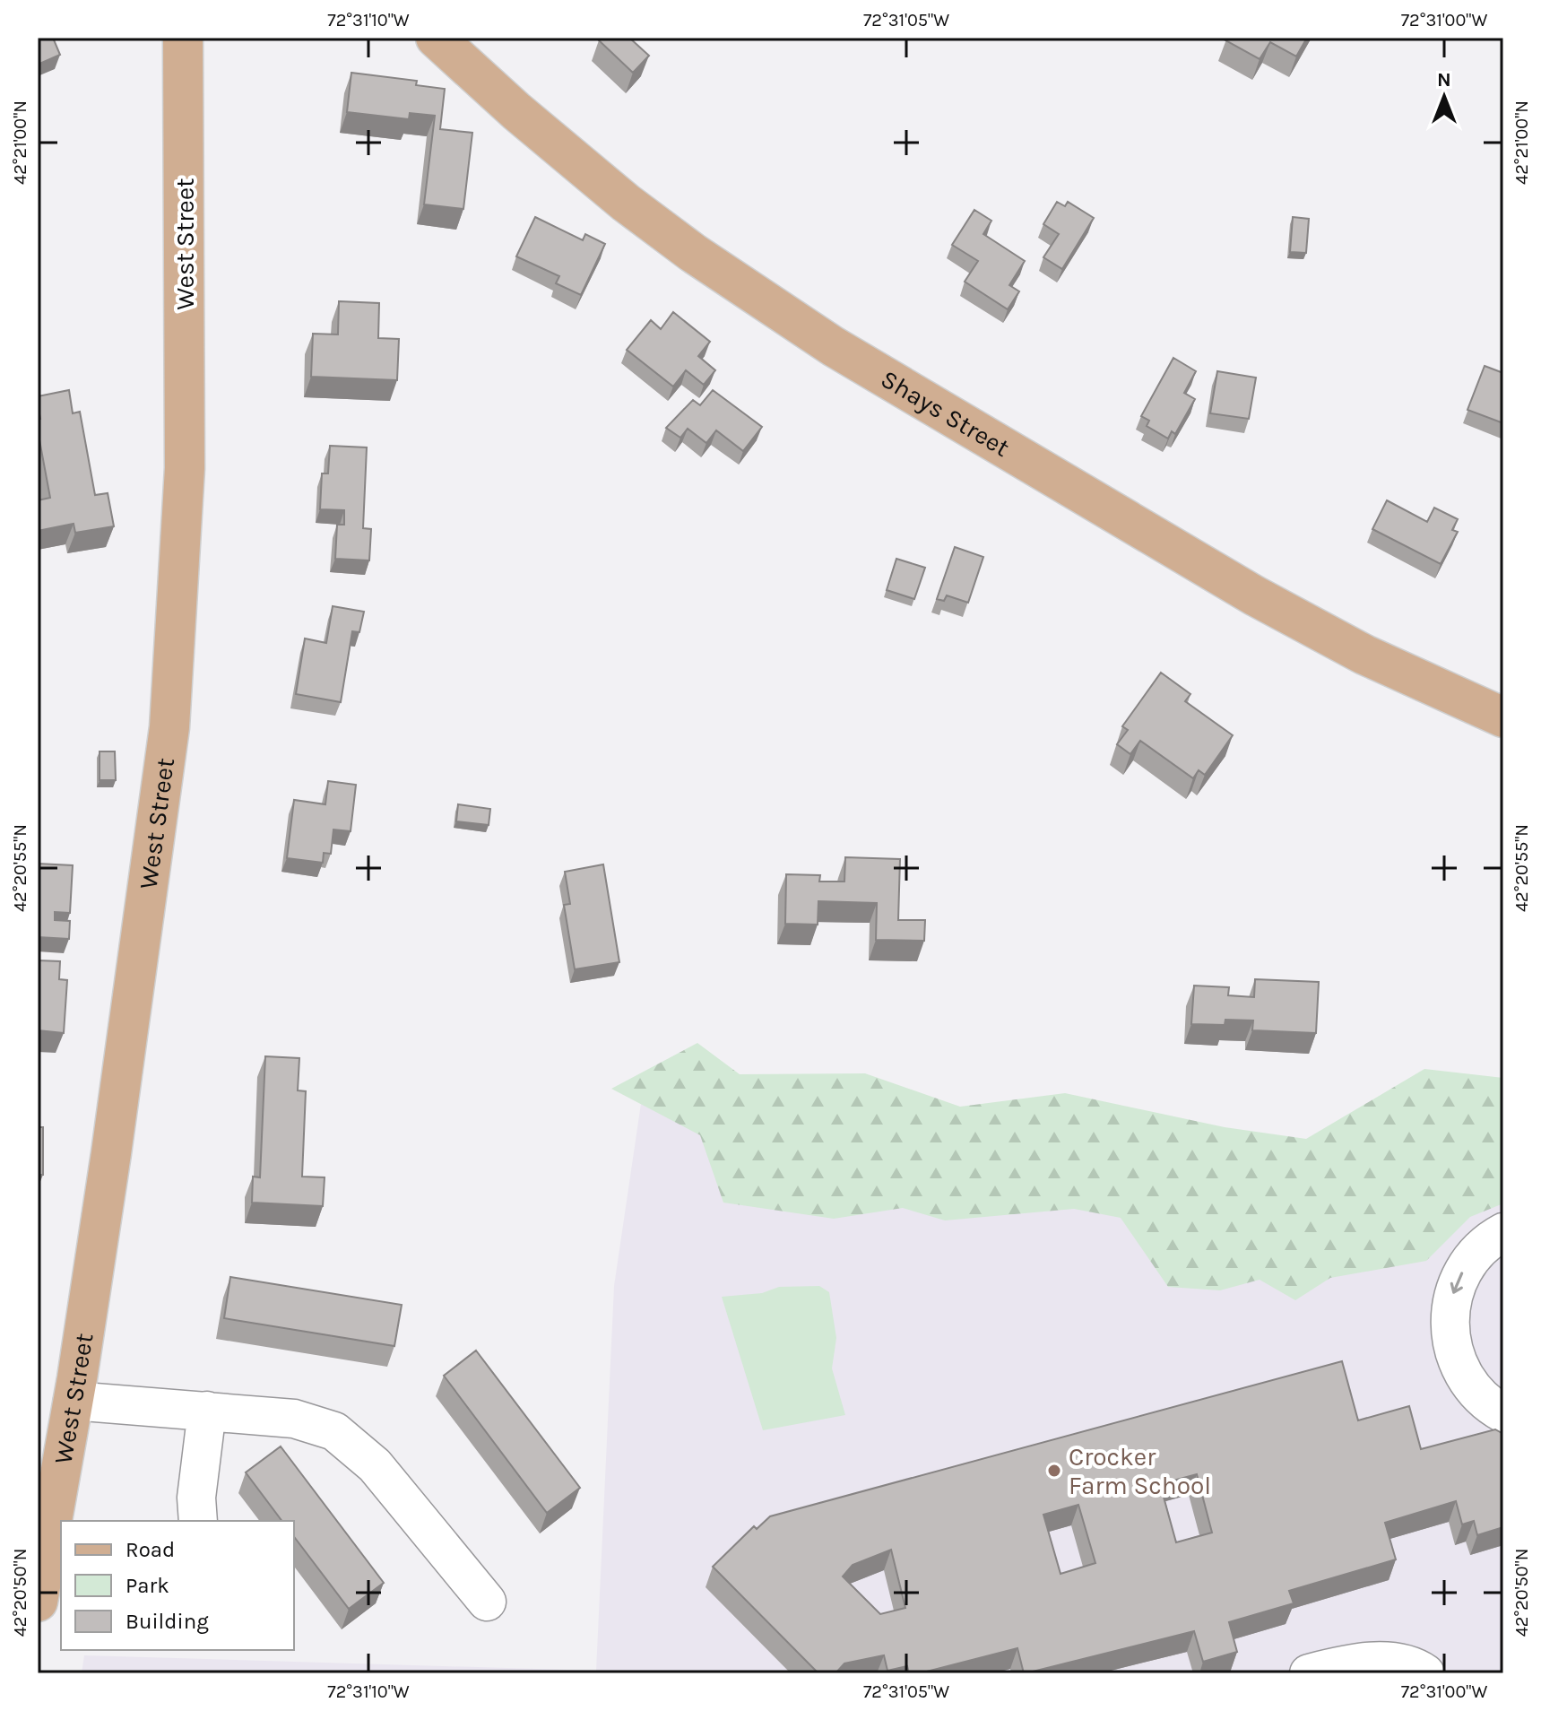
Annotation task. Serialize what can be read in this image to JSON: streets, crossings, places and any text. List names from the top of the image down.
{
  "streets": {
    "main road": ["West Street", "Shays Street"]
  },
  "places": ["Crocker Farm School"],
  "legend": ["Road", "Park", "Building"],
  "north": "top",
  "coordinates": [
    "72°31'10\"W",
    "72°31'05\"W",
    "72°31'00\"W",
    "42°21'00\"N",
    "42°20'55\"N",
    "42°20'50\"N"
  ]
}
